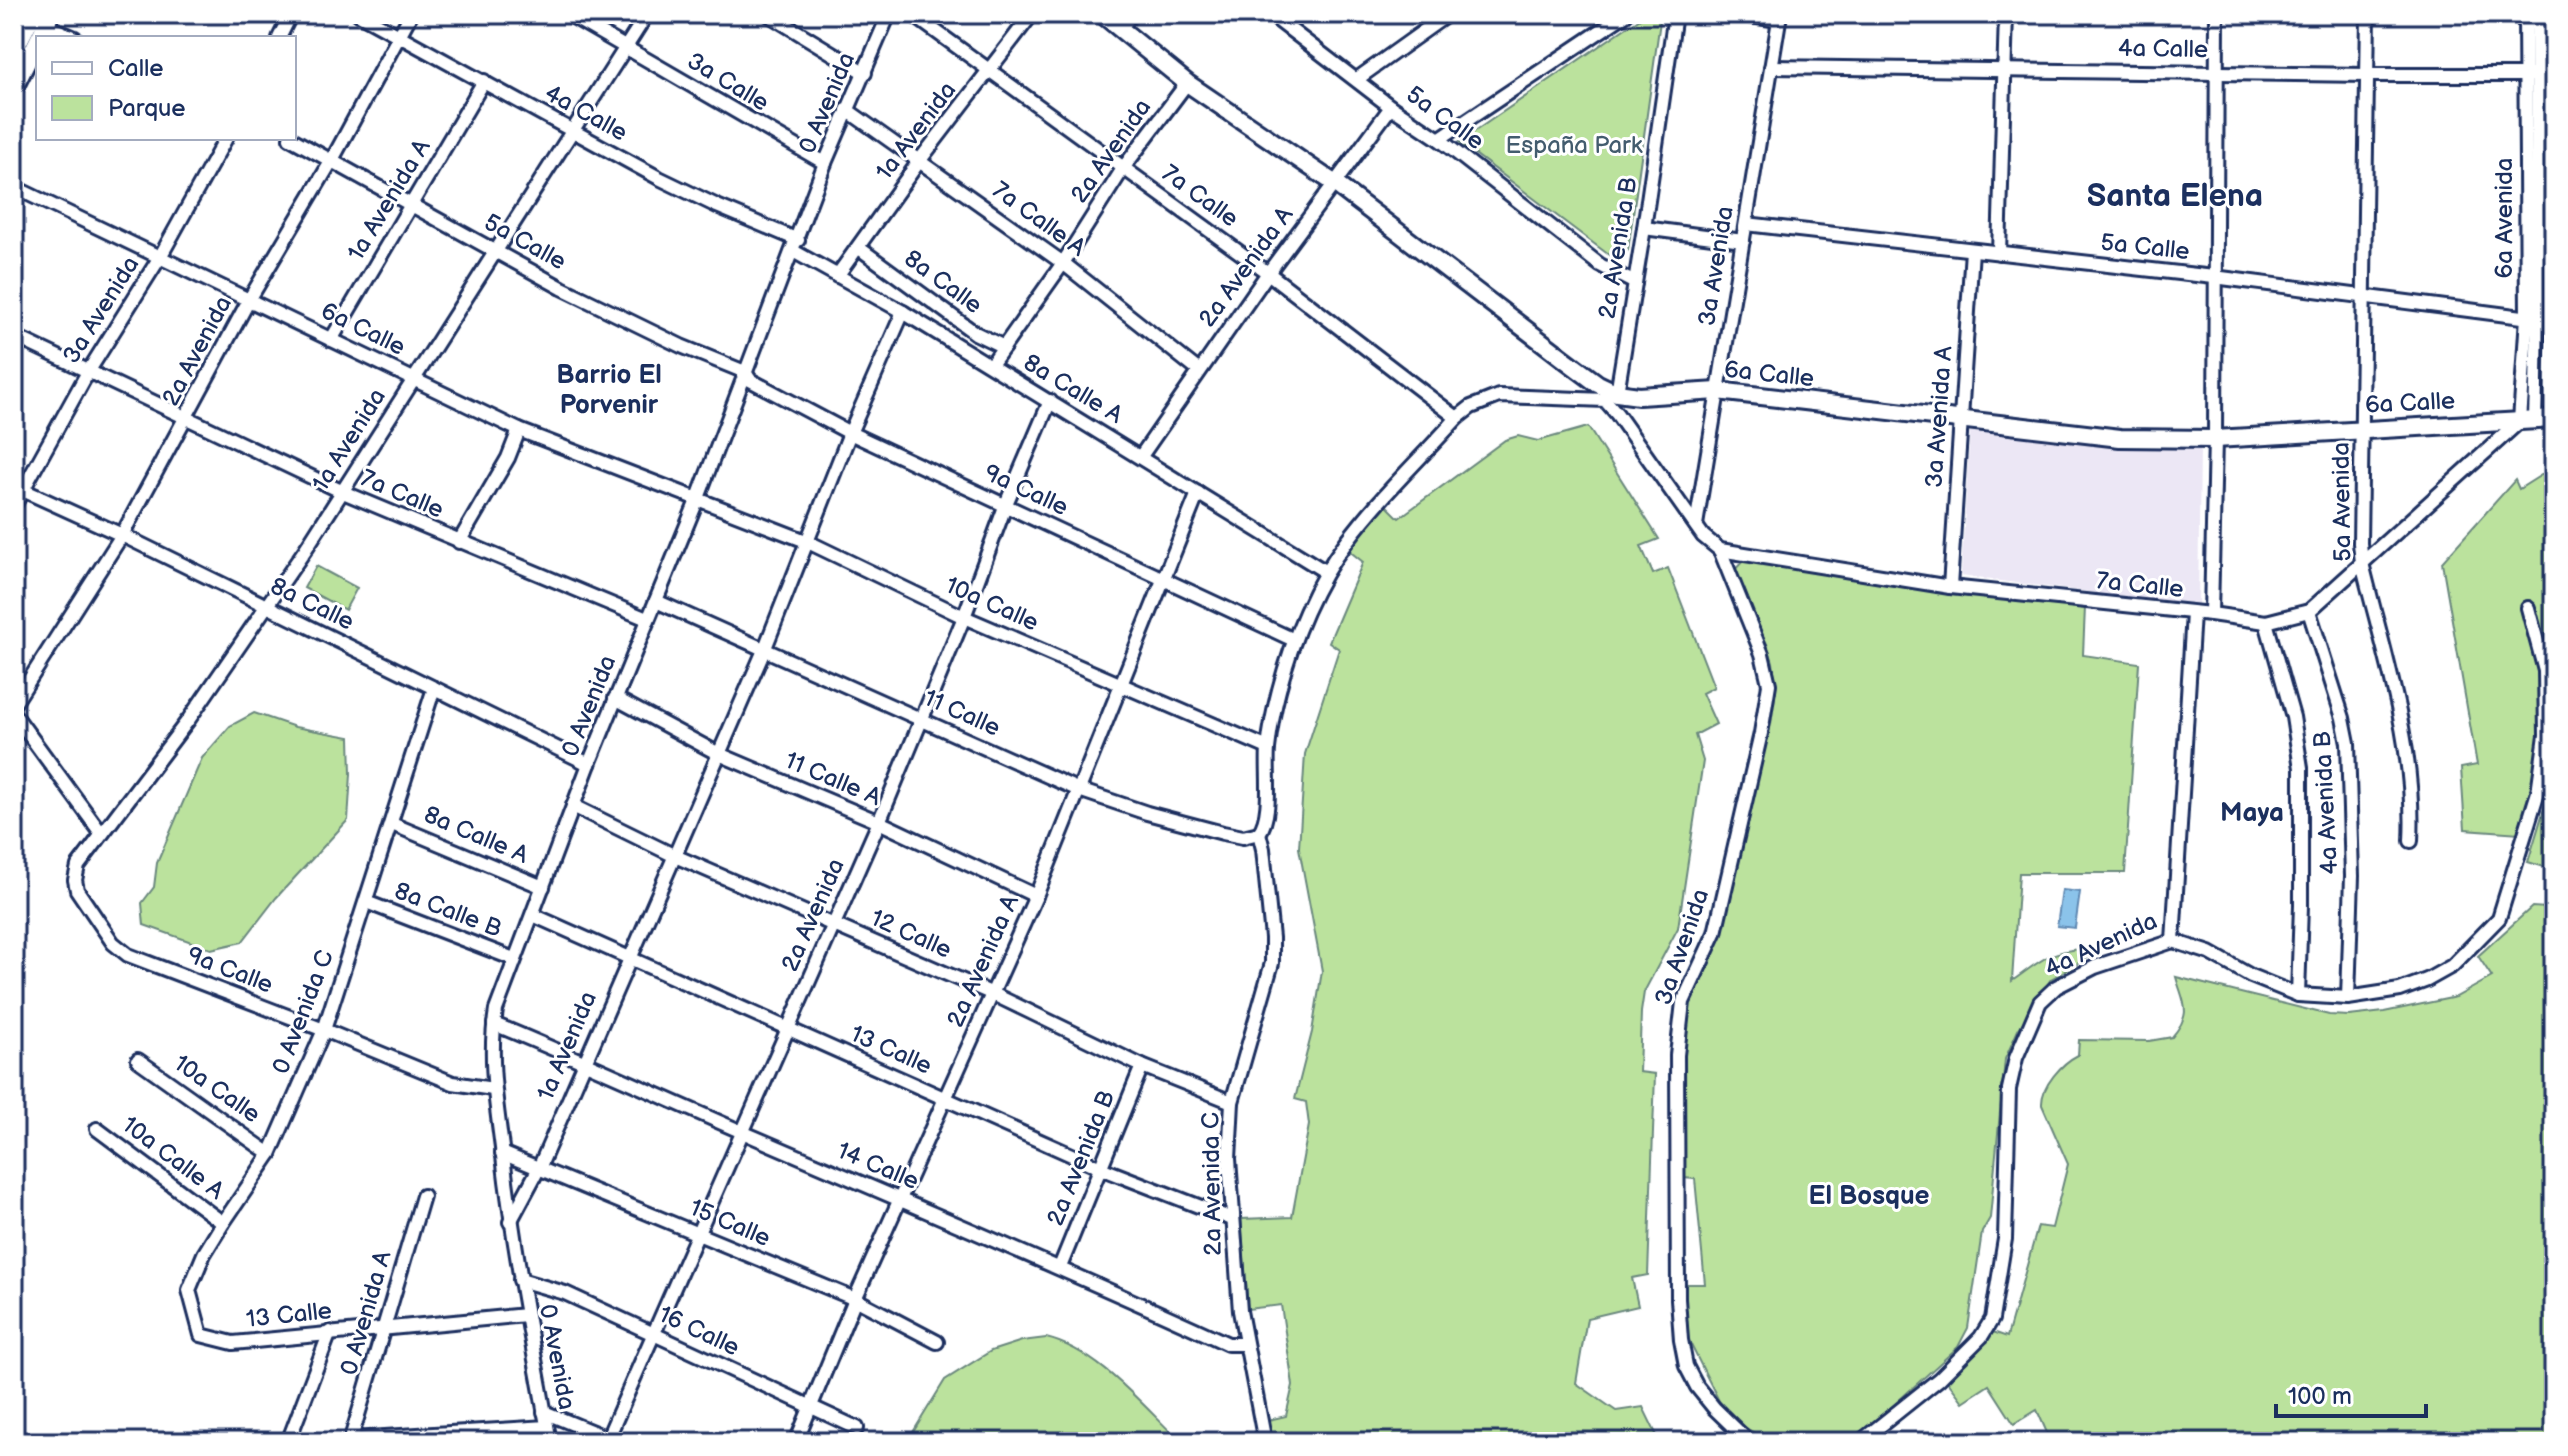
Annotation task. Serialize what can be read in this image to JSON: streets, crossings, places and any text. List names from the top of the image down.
{
  "streets": {
    "main road": ["6a Calle"],
    "street": [
      "4a Calle",
      "3a Calle",
      "0 Avenida",
      "5a Calle",
      "1a Avenida",
      "2a Avenida",
      "7a Calle",
      "1a Avenida A",
      "6a Avenida",
      "7a Calle A",
      "2a Avenida B",
      "3a Avenida",
      "2a Avenida A",
      "8a Calle",
      "8a Calle A",
      "3a Avenida A",
      "9a Calle",
      "5a Avenida",
      "10a Calle",
      "11 Calle",
      "11 Calle A",
      "4a Avenida B",
      "8a Calle B",
      "12 Calle",
      "4a Avenida",
      "0 Avenida C",
      "13 Calle",
      "10a Calle A",
      "14 Calle",
      "2a Avenida C",
      "15 Calle",
      "0 Avenida A",
      "16 Calle"
    ]
  },
  "crossings": [
    ["4a Calle", "0 Avenida"],
    ["4a Calle", "1a Avenida"],
    ["4a Calle", "2a Avenida"],
    ["4a Calle", "1a Avenida A"],
    ["4a Calle", "6a Avenida"],
    ["4a Calle", "3a Avenida"],
    ["4a Calle", "8a Calle A"],
    ["4a Calle", "5a Avenida"],
    ["3a Calle", "0 Avenida"],
    ["3a Calle", "1a Avenida"],
    ["0 Avenida", "5a Calle"],
    ["0 Avenida", "1a Avenida"],
    ["0 Avenida", "7a Calle"],
    ["0 Avenida", "7a Calle A"],
    ["0 Avenida", "8a Calle"],
    ["0 Avenida", "6a Calle"],
    ["0 Avenida", "8a Calle A"],
    ["0 Avenida", "9a Calle"],
    ["0 Avenida", "10a Calle"],
    ["0 Avenida", "11 Calle"],
    ["0 Avenida", "11 Calle A"],
    ["0 Avenida", "8a Calle B"],
    ["0 Avenida", "12 Calle"],
    ["0 Avenida", "13 Calle"],
    ["0 Avenida", "14 Calle"],
    ["0 Avenida", "15 Calle"],
    ["0 Avenida", "16 Calle"],
    ["5a Calle", "1a Avenida"],
    ["5a Calle", "2a Avenida"],
    ["5a Calle", "1a Avenida A"],
    ["5a Calle", "6a Avenida"],
    ["5a Calle", "2a Avenida B"],
    ["5a Calle", "3a Avenida"],
    ["5a Calle", "2a Avenida A"],
    ["5a Calle", "3a Avenida A"],
    ["5a Calle", "9a Calle"],
    ["5a Calle", "5a Avenida"],
    ["1a Avenida", "7a Calle"],
    ["1a Avenida", "7a Calle A"],
    ["1a Avenida", "8a Calle"],
    ["1a Avenida", "6a Calle"],
    ["1a Avenida", "8a Calle A"],
    ["1a Avenida", "9a Calle"],
    ["1a Avenida", "10a Calle"],
    ["1a Avenida", "11 Calle"],
    ["1a Avenida", "11 Calle A"],
    ["1a Avenida", "12 Calle"],
    ["1a Avenida", "13 Calle"],
    ["1a Avenida", "14 Calle"],
    ["1a Avenida", "15 Calle"],
    ["2a Avenida", "7a Calle"],
    ["2a Avenida", "7a Calle A"],
    ["2a Avenida", "8a Calle"],
    ["2a Avenida", "6a Calle"],
    ["2a Avenida", "8a Calle A"],
    ["2a Avenida", "9a Calle"],
    ["2a Avenida", "10a Calle"],
    ["2a Avenida", "11 Calle"],
    ["2a Avenida", "11 Calle A"],
    ["2a Avenida", "12 Calle"],
    ["2a Avenida", "13 Calle"],
    ["2a Avenida", "14 Calle"],
    ["2a Avenida", "15 Calle"],
    ["2a Avenida", "16 Calle"],
    ["7a Calle", "6a Avenida"],
    ["7a Calle", "3a Avenida"],
    ["7a Calle", "2a Avenida A"],
    ["7a Calle", "6a Calle"],
    ["7a Calle", "3a Avenida A"],
    ["7a Calle", "5a Avenida"],
    ["7a Calle", "4a Avenida B"],
    ["7a Calle", "4a Avenida"],
    ["1a Avenida A", "6a Calle"],
    ["6a Avenida", "6a Calle"],
    ["7a Calle A", "2a Avenida A"],
    ["2a Avenida B", "6a Calle"],
    ["2a Avenida B", "12 Calle"],
    ["2a Avenida B", "13 Calle"],
    ["2a Avenida B", "14 Calle"],
    ["3a Avenida", "8a Calle"],
    ["3a Avenida", "6a Calle"],
    ["2a Avenida A", "6a Calle"],
    ["2a Avenida A", "8a Calle A"],
    ["2a Avenida A", "9a Calle"],
    ["2a Avenida A", "10a Calle"],
    ["2a Avenida A", "11 Calle"],
    ["2a Avenida A", "11 Calle A"],
    ["2a Avenida A", "12 Calle"],
    ["2a Avenida A", "13 Calle"],
    ["2a Avenida A", "14 Calle"],
    ["2a Avenida A", "15 Calle"],
    ["2a Avenida A", "16 Calle"],
    ["8a Calle", "0 Avenida C"],
    ["6a Calle", "3a Avenida A"],
    ["6a Calle", "5a Avenida"],
    ["6a Calle", "10a Calle"],
    ["8a Calle A", "0 Avenida C"],
    ["9a Calle", "0 Avenida C"],
    ["10a Calle", "0 Avenida C"],
    ["11 Calle", "2a Avenida C"],
    ["8a Calle B", "0 Avenida C"],
    ["12 Calle", "2a Avenida C"],
    ["0 Avenida C", "13 Calle"],
    ["0 Avenida C", "10a Calle A"],
    ["13 Calle", "2a Avenida C"],
    ["13 Calle", "0 Avenida A"],
    ["14 Calle", "2a Avenida C"]
  ],
  "districts": [
    "Santa Elena",
    "Barrio El Porvenir",
    "Maya",
    "El Bosque"
  ],
  "parks": ["España Park"],
  "legend": ["Calle", "Parque"],
  "scale_bar": "100 m"
}
